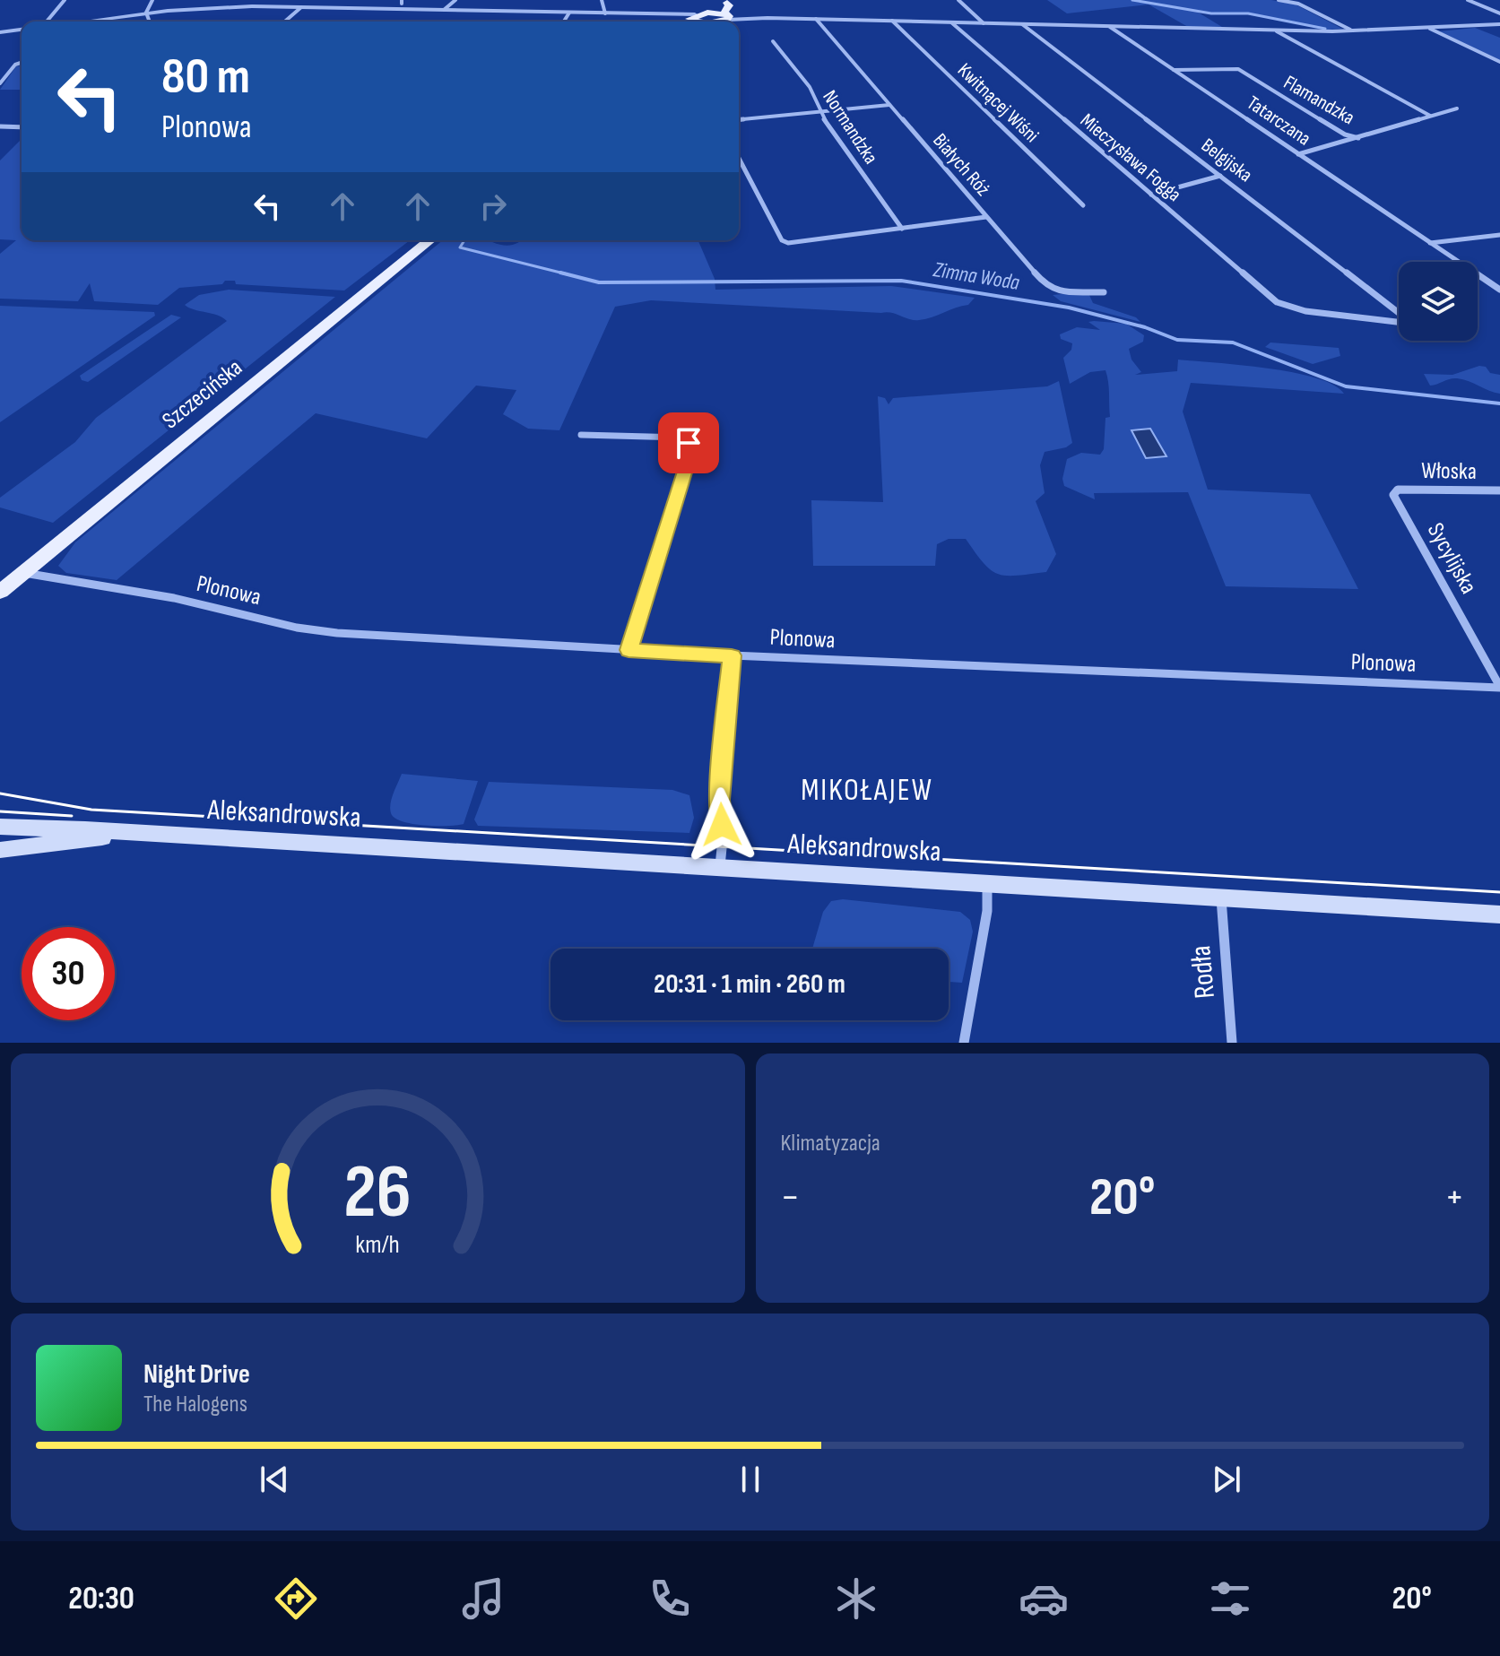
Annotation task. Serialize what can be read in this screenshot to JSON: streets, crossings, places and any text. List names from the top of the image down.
{
  "streets": {
    "main road": ["Szczecińska", "Aleksandrowska"],
    "street": [
      "Flamandzka",
      "Kwitnącej Wiśni",
      "Tatarczana",
      "Normandzka",
      "Mieczysława Fogga",
      "Belgijska",
      "Białych Róż",
      "Włoska",
      "Sycylijska",
      "Plonowa",
      "Rodła"
    ]
  },
  "crossings": [
    ["Flamandzka", "Tatarczana"],
    ["Mieczysława Fogga", "Belgijska"],
    ["Szczecińska", "Plonowa"],
    ["Włoska", "Sycylijska"],
    ["Sycylijska", "Plonowa"],
    ["Aleksandrowska", "Rodła"]
  ],
  "districts": ["MIKOŁAJEW"],
  "water": ["Zimna Woda"],
  "page": {
    "turn": ["80 m", "Plonowa"],
    "limit": "30",
    "trip": "20:31 · 1 min · 260 m",
    "tile": "Klimatyzacja",
    "heat": ["−", "20°", "+"],
    "song": ["Night Drive", "The Halogens"],
    "tabs": ["20:30", "20°"],
    "gauge": ["26", "km/h"]
  }
}
